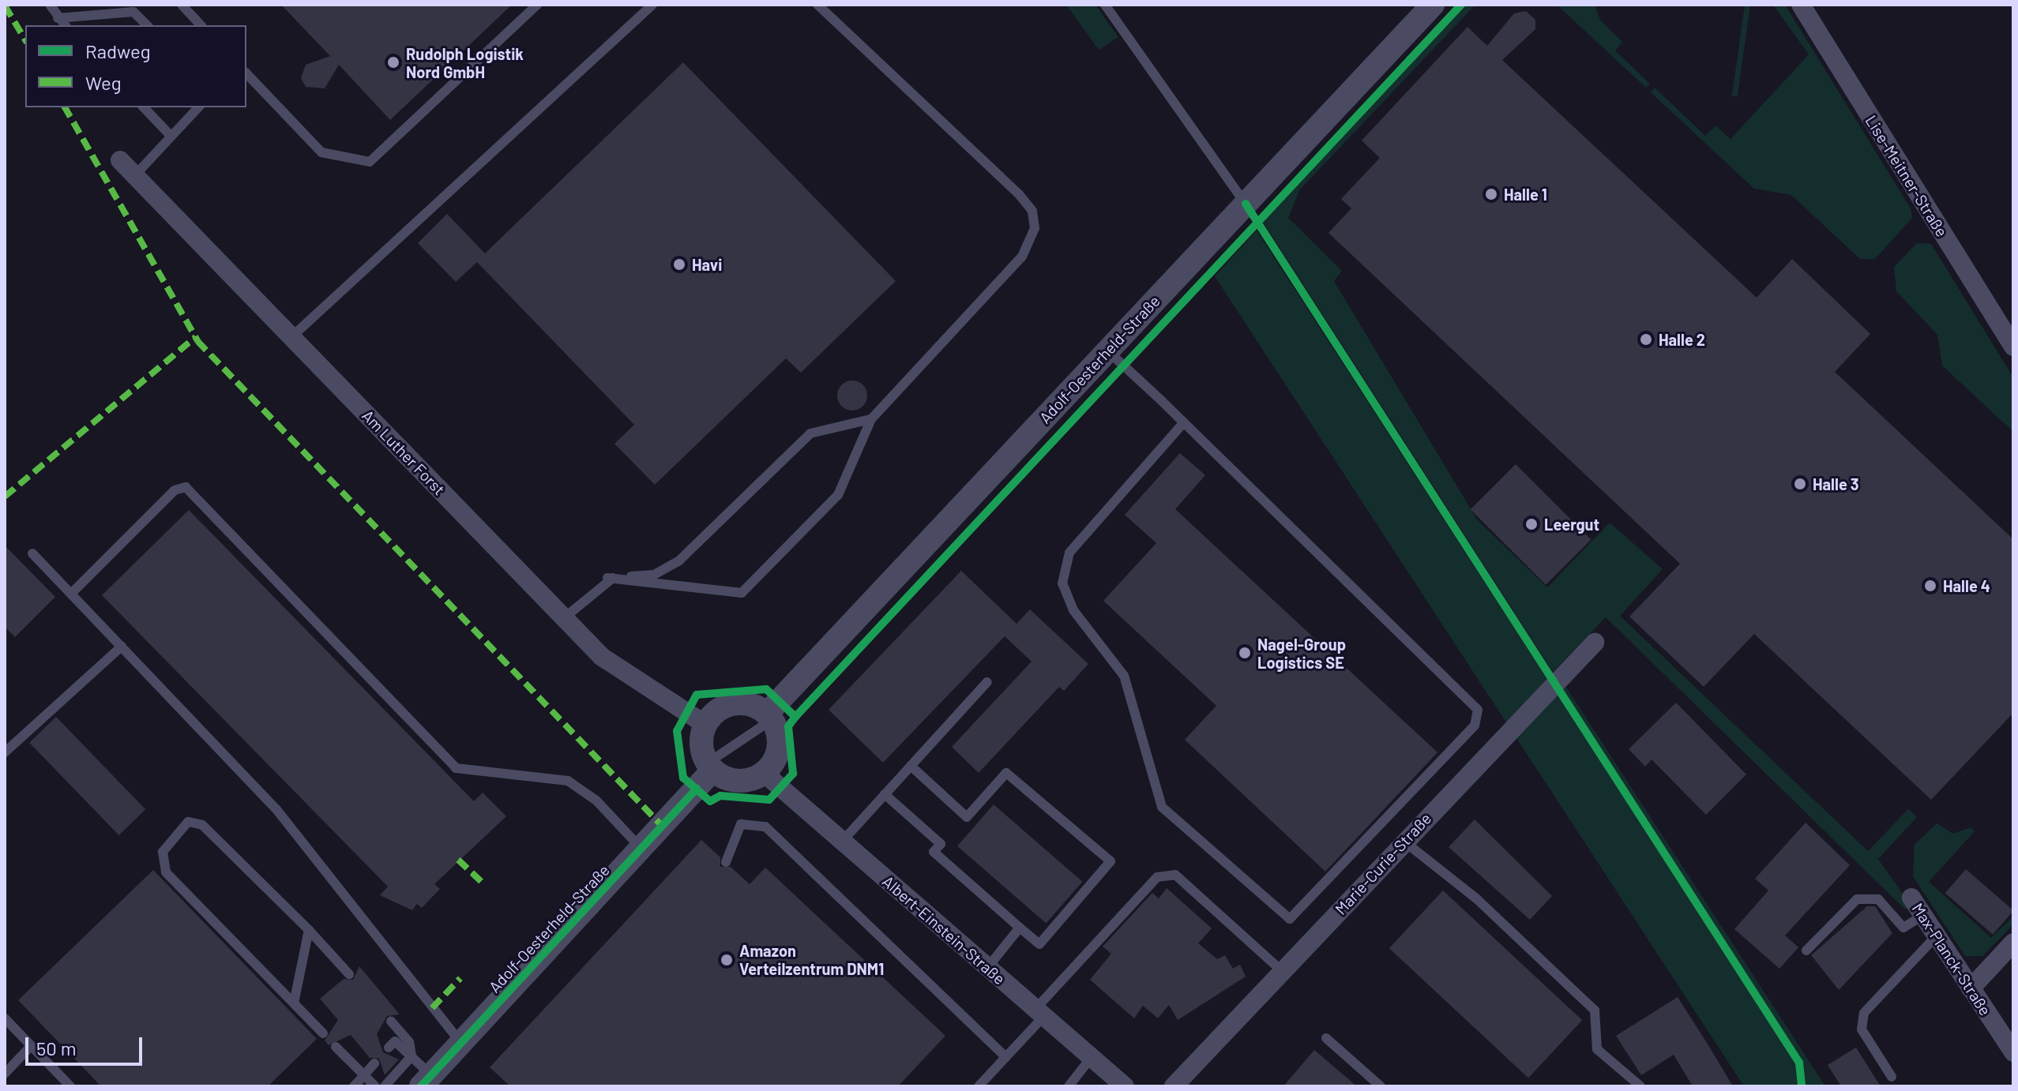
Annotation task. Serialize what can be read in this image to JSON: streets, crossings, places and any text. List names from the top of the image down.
{
  "streets": {
    "street": [
      "Lise-Meitner-Straße",
      "Adolf-Oesterheld-Straße",
      "Am Luther Forst",
      "Marie-Curie-Straße",
      "Albert-Einstein-Straße",
      "Max-Planck-Straße"
    ]
  },
  "places": [
    "Rudolph Logistik Nord GmbH",
    "Halle 1",
    "Havi",
    "Halle 2",
    "Halle 3",
    "Leergut",
    "Halle 4",
    "Nagel-Group Logistics SE",
    "Amazon Verteilzentrum DNM1"
  ],
  "legend": ["Radweg", "Weg"],
  "scale_bar": "50 m"
}
